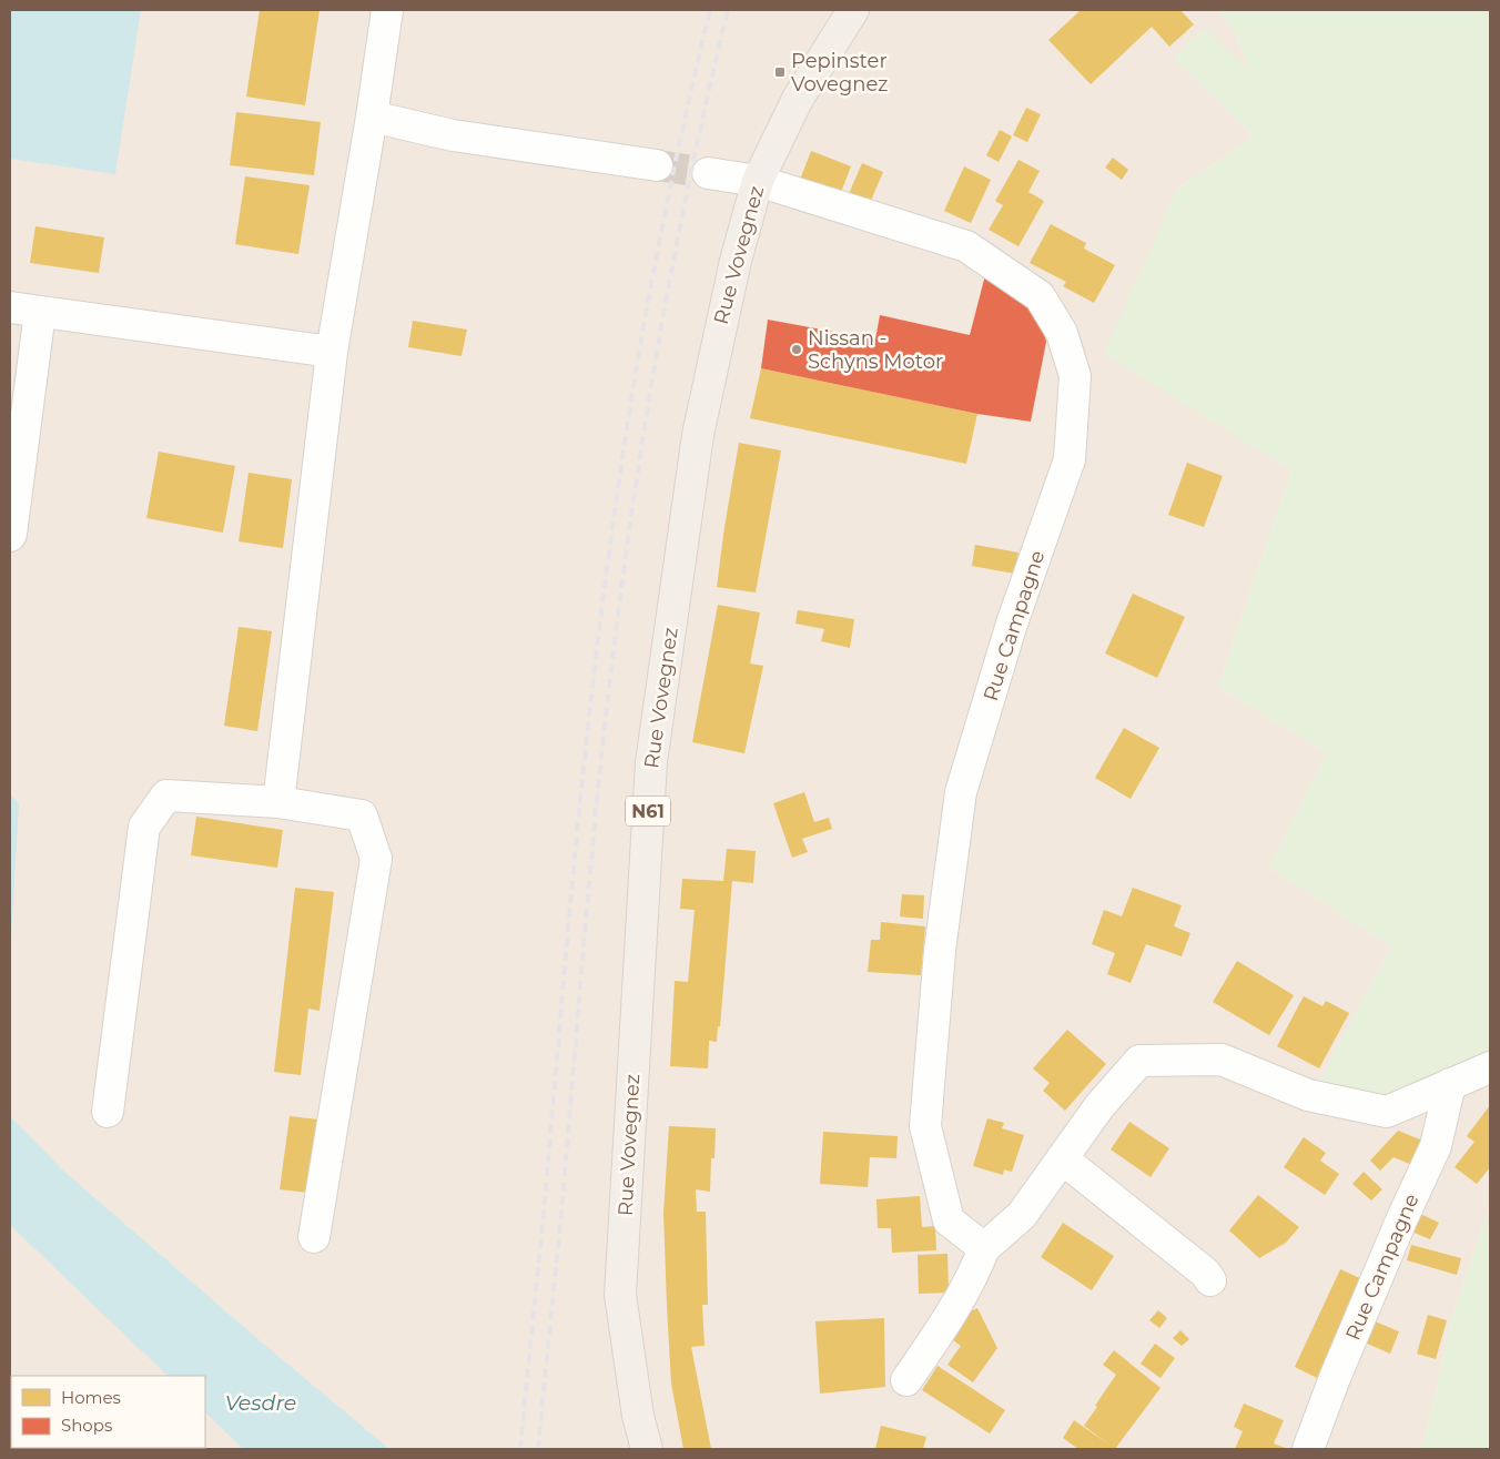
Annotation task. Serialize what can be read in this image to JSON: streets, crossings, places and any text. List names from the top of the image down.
{
  "streets": {
    "main road": ["Rue Vovegnez", "N61"],
    "street": ["Rue Campagne"]
  },
  "crossings": [
    ["Rue Vovegnez", "Rue Campagne"]
  ],
  "water": ["Vesdre"],
  "places": {
    "transit": ["Pepinster Vovegnez"],
    "other": ["Nissan - Schyns Motor"]
  },
  "legend": ["Homes", "Shops"]
}
